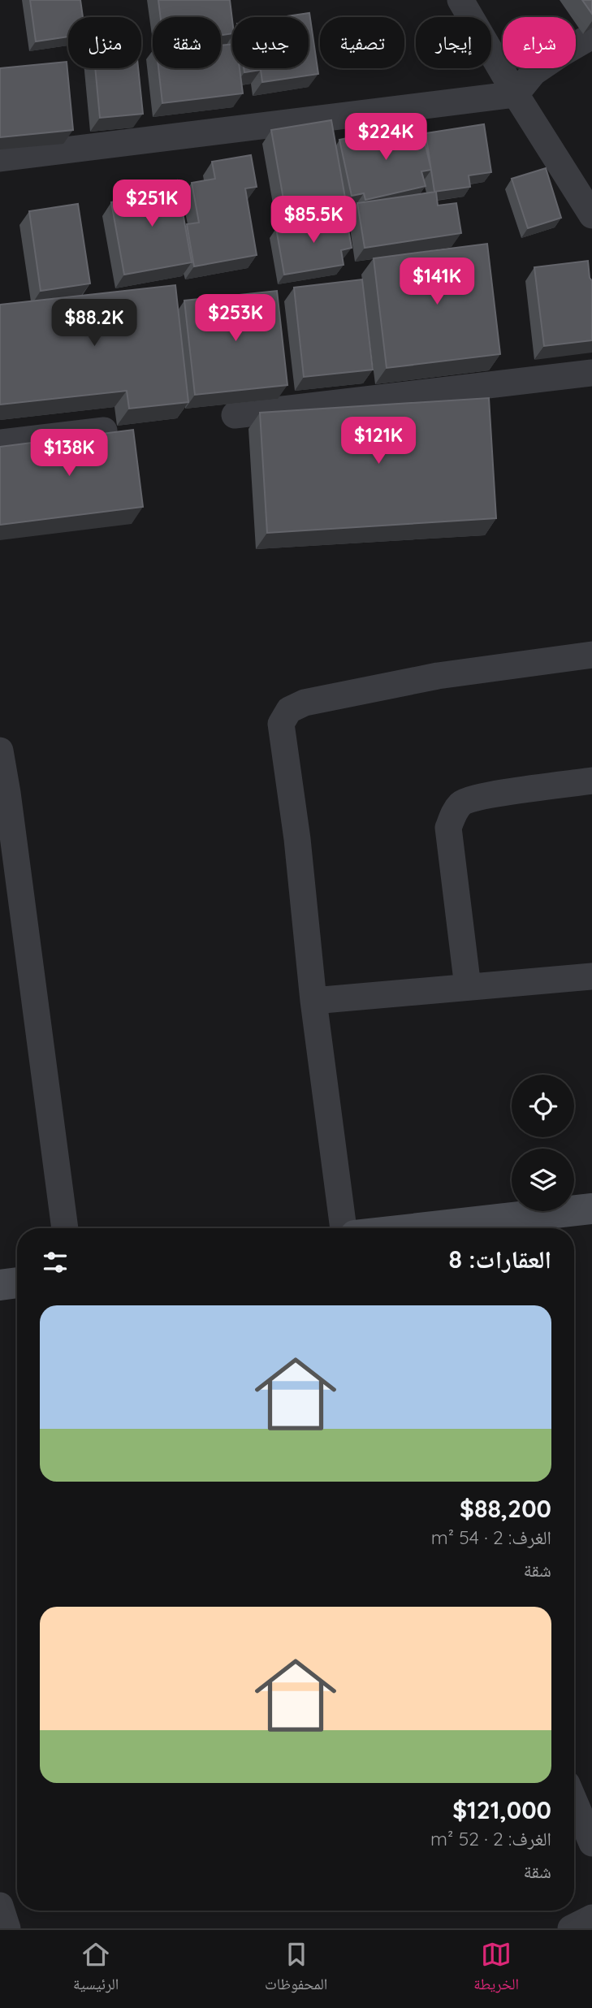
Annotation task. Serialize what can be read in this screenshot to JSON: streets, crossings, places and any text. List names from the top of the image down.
{
  "page": {
    "chip": [
      "شراء",
      "إيجار",
      "تصفية",
      "جديد",
      "شقة",
      "منزل"
    ],
    "price": [
      "$224K",
      "$251K",
      "$85.5K",
      "$141K",
      "$253K",
      "$88.2K",
      "$121K",
      "$138K"
    ],
    "heading": "العقارات: 8",
    "list": [
      {
        "name": "$88,200",
        "note": "الغرف: 2 · 54 m² · شقة"
      },
      {
        "name": "$121,000",
        "note": "الغرف: 2 · 52 m² · شقة"
      }
    ],
    "tabs": ["الخريطة", "المحفوظات", "الرئيسية"]
  }
}
